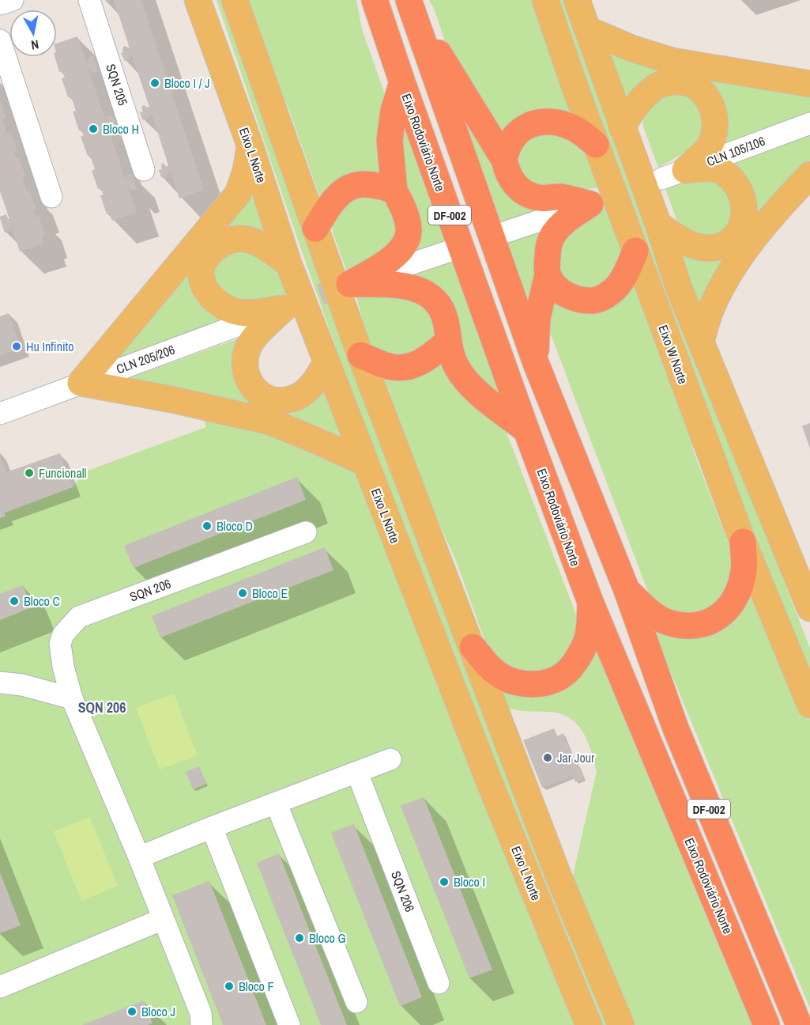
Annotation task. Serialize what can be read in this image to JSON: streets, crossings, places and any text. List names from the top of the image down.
{
  "streets": {
    "highway": ["Eixo Rodoviário Norte", "DF-002"],
    "main road": ["Eixo L Norte", "Eixo W Norte"],
    "street": [
      "SQN 205",
      "CLN 105/106",
      "CLN 205/206",
      "SQN 206"
    ]
  },
  "districts": ["SQN 206"],
  "places": [
    "Bloco I / J",
    "Bloco H",
    "Hu Infinito",
    "Funcionall",
    "Bloco D",
    "Bloco E",
    "Bloco C",
    "Jar Jour",
    "Bloco I",
    "Bloco G",
    "Bloco F",
    "Bloco J"
  ],
  "north": "bottom"
}
